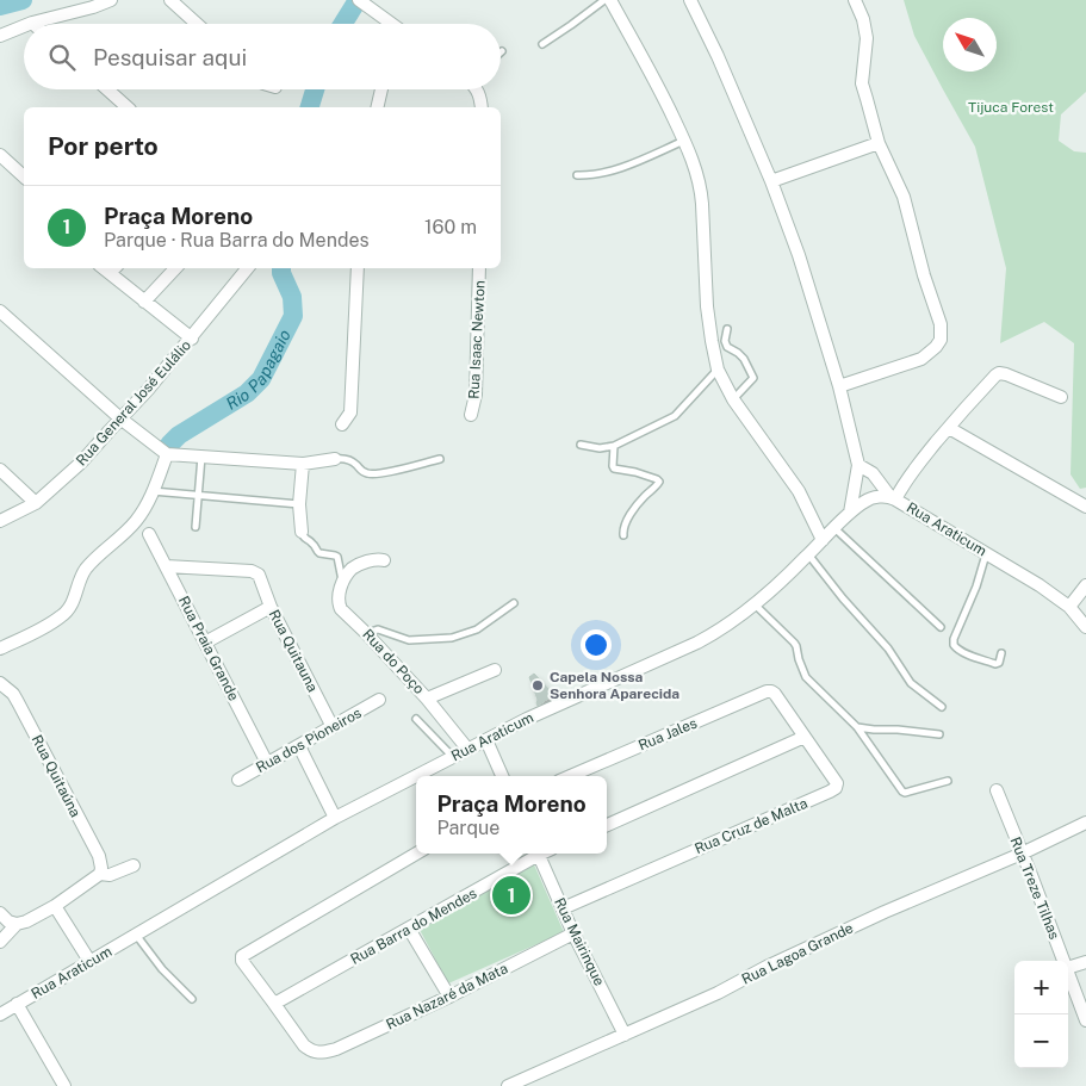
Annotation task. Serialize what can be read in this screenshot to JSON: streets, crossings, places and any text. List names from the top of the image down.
{
  "streets": {
    "street": [
      "Rua Isaac Newton",
      "Rua General José Eulálio",
      "Rua Araticum",
      "Rua Praia Grande",
      "Rua Quitauna",
      "Rua do Poço",
      "Rua Jales",
      "Rua dos Pioneiros",
      "Rua Quitaúna",
      "Rua Cruz de Malta",
      "Rua Treze Tilhas",
      "Rua Barra do Mendes",
      "Rua Mairinque",
      "Rua Lagoa Grande",
      "Rua Nazaré da Mata"
    ]
  },
  "crossings": [
    ["Rua Araticum", "Rua do Poço"],
    ["Rua Praia Grande", "Rua Quitauna"],
    ["Rua Praia Grande", "Rua dos Pioneiros"],
    ["Rua Quitauna", "Rua dos Pioneiros"],
    ["Rua Jales", "Rua Cruz de Malta"],
    ["Rua Cruz de Malta", "Rua Mairinque"],
    ["Rua Treze Tilhas", "Rua Lagoa Grande"],
    ["Rua Barra do Mendes", "Rua Nazaré da Mata"],
    ["Rua Mairinque", "Rua Lagoa Grande"],
    ["Rua Mairinque", "Rua Nazaré da Mata"]
  ],
  "water": ["Rio Papagaio"],
  "parks": ["Tijuca Forest"],
  "places": ["Capela Nossa Senhora Aparecida"],
  "north": "top left",
  "page": {
    "search": "Pesquisar aqui",
    "heading": "Por perto",
    "list": [
      {
        "mark": "1",
        "name": "Praça Moreno",
        "note": "Parque · Rua Barra do Mendes",
        "value": "160 m"
      }
    ],
    "popup": ["Praça Moreno", "Parque"],
    "pins": "1",
    "map_buttons": ["+", "−"]
  }
}
